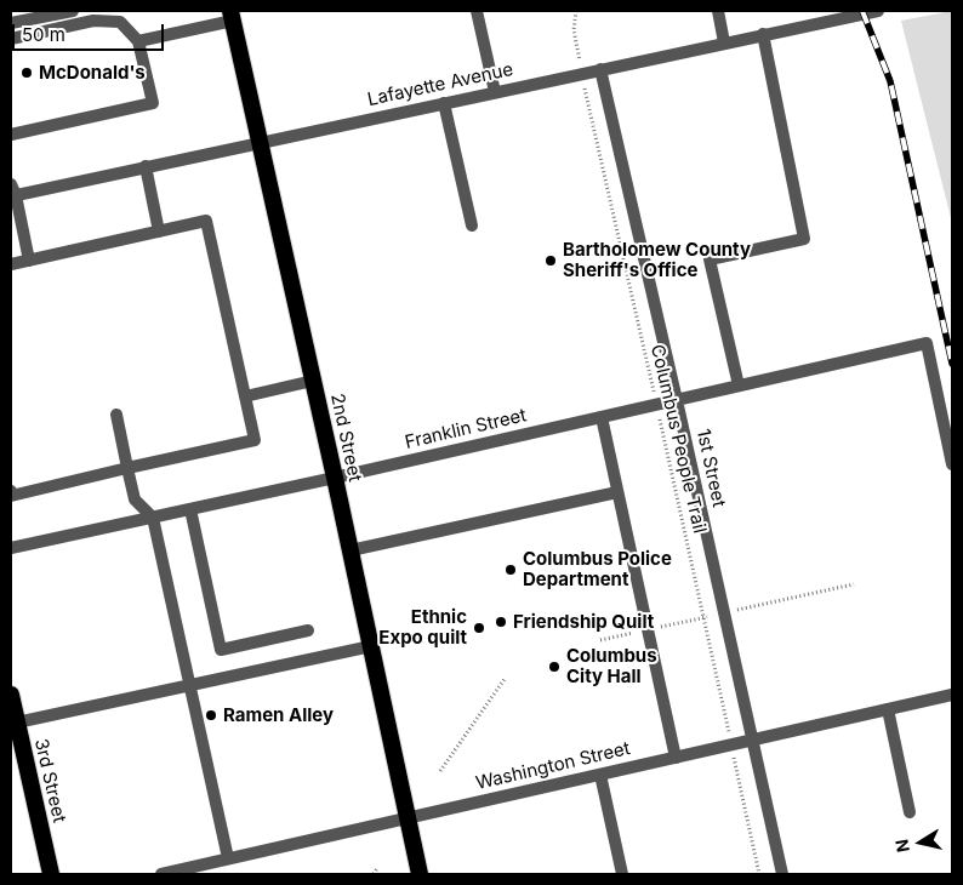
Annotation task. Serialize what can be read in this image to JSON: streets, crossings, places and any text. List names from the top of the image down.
{
  "streets": {
    "highway": ["2nd Street", "3rd Street"],
    "street": [
      "Lafayette Avenue",
      "Franklin Street",
      "1st Street",
      "Washington Street"
    ],
    "path": ["Columbus People Trail"]
  },
  "crossings": [
    ["Lafayette Avenue", "2nd Street"],
    ["Lafayette Avenue", "Columbus People Trail"],
    ["Lafayette Avenue", "1st Street"],
    ["Franklin Street", "2nd Street"],
    ["Franklin Street", "Columbus People Trail"],
    ["Franklin Street", "1st Street"],
    ["2nd Street", "Washington Street"],
    ["Columbus People Trail", "Washington Street"],
    ["1st Street", "Washington Street"]
  ],
  "places": [
    "McDonald's",
    "Bartholomew County Sheriff's Office",
    "Columbus Police Department",
    "Friendship Quilt",
    "Ethnic Expo quilt",
    "Columbus City Hall",
    "Ramen Alley"
  ],
  "scale_bar": "50 m",
  "north": "left"
}
